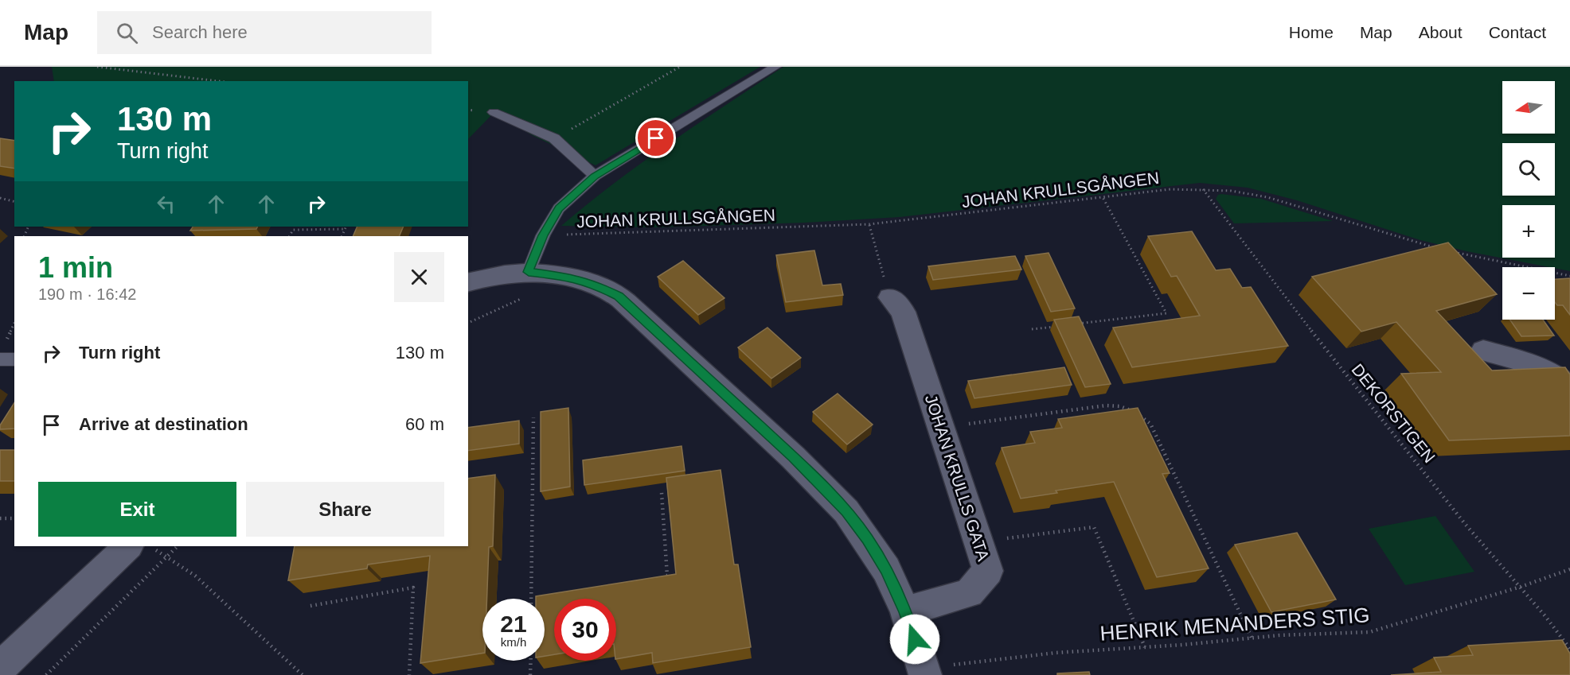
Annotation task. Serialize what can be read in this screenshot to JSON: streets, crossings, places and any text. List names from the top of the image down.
{
  "streets": {
    "street": ["JOHAN KRULLS GATA"],
    "path": ["JOHAN KRULLSGÅNGEN", "DEKORSTIGEN", "HENRIK MENANDERS STIG"]
  },
  "crossings": [
    ["JOHAN KRULLSGÅNGEN", "DEKORSTIGEN"],
    ["DEKORSTIGEN", "HENRIK MENANDERS STIG"]
  ],
  "north": "left",
  "page": {
    "header": "Map",
    "search": "Search here",
    "nav": [
      "Home",
      "Map",
      "About",
      "Contact"
    ],
    "map_buttons": ["+", "−"],
    "turn": ["130 m", "Turn right"],
    "heading": ["1 min", "190 m · 16:42"],
    "list": [
      {
        "name": "Turn right",
        "value": "130 m"
      },
      {
        "name": "Arrive at destination",
        "value": "60 m"
      }
    ],
    "buttons": ["Exit", "Share"],
    "speed": "21 km/h",
    "limit": "30"
  }
}
